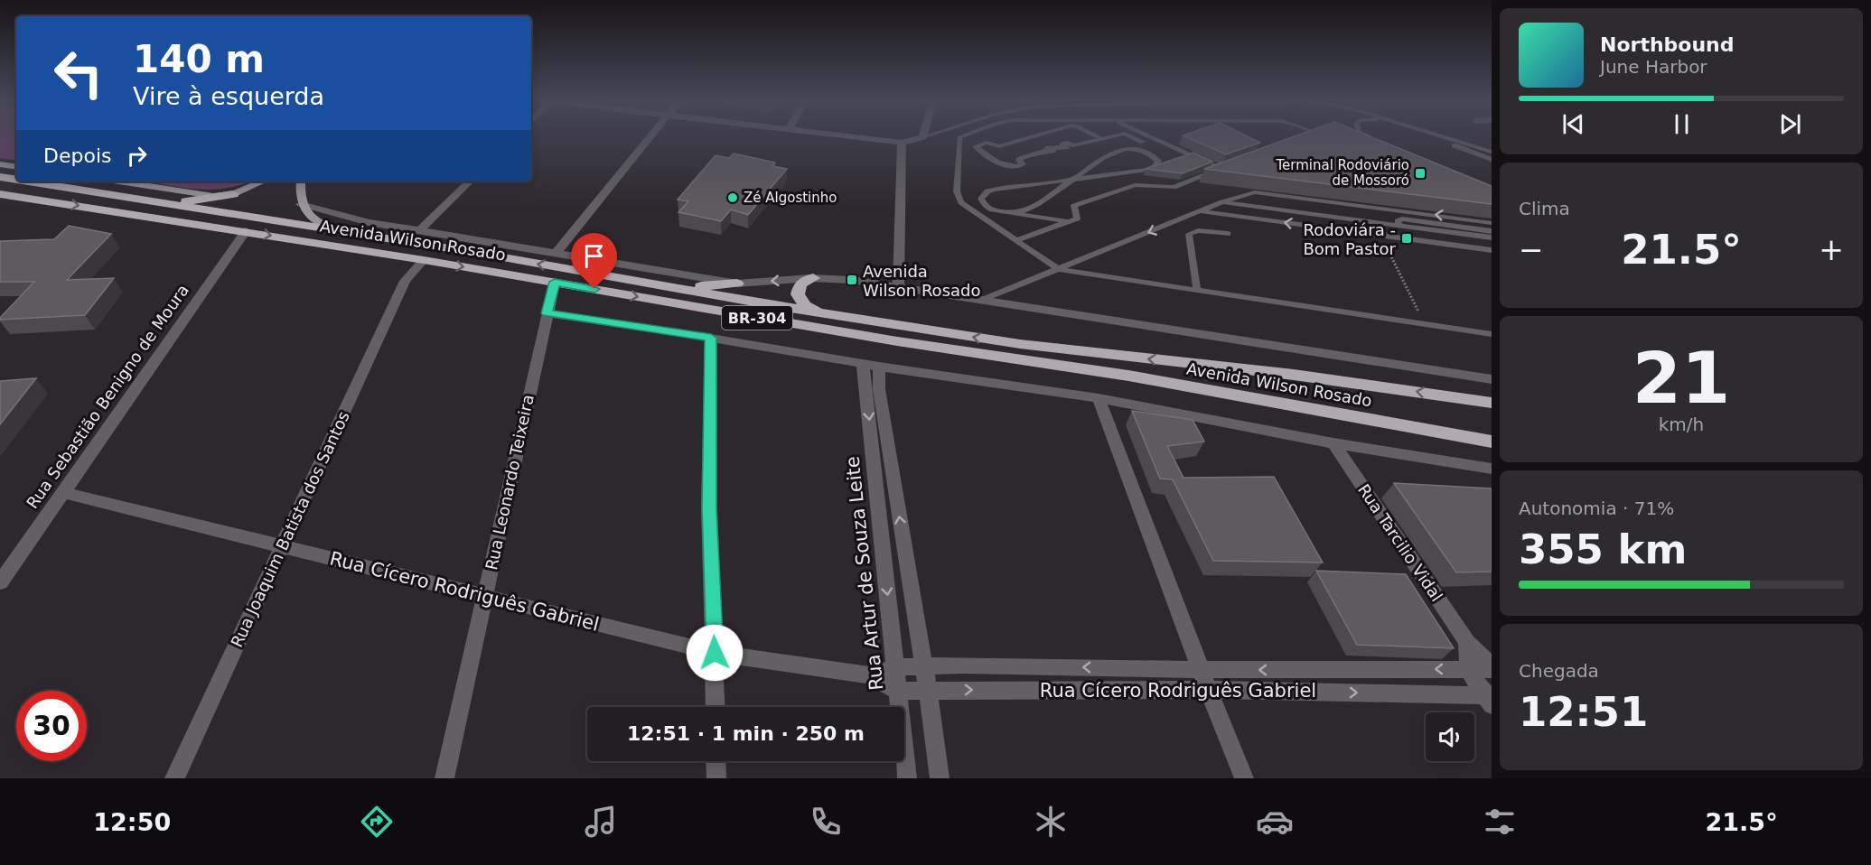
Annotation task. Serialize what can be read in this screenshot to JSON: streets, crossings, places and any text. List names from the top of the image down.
{
  "streets": {
    "highway": ["Avenida Wilson Rosado", "BR-304"],
    "street": [
      "Rua Sebastião Benigno de Moura",
      "Rua Leonardo Teixeira",
      "Rua Joaquim Batista dos Santos",
      "Rua Tarcilio Vidal",
      "Rua Artur de Souza Leite",
      "Rua Cícero Rodriguês Gabriel"
    ]
  },
  "crossings": [
    ["Avenida Wilson Rosado", "Rua Sebastião Benigno de Moura"],
    ["Avenida Wilson Rosado", "Rua Leonardo Teixeira"],
    ["Avenida Wilson Rosado", "Rua Joaquim Batista dos Santos"],
    ["Rua Sebastião Benigno de Moura", "Rua Cícero Rodriguês Gabriel"],
    ["Rua Leonardo Teixeira", "Rua Cícero Rodriguês Gabriel"],
    ["Rua Joaquim Batista dos Santos", "Rua Cícero Rodriguês Gabriel"],
    ["Rua Tarcilio Vidal", "Rua Cícero Rodriguês Gabriel"],
    ["Rua Artur de Souza Leite", "Rua Cícero Rodriguês Gabriel"]
  ],
  "places": {
    "transit": ["Terminal Rodoviário de Mossoró", "Rodoviára - Bom Pastor", "Avenida Wilson Rosado"],
    "other": ["Zé Algostinho"]
  },
  "page": {
    "turn": ["140 m", "Vire à esquerda"],
    "song": ["Northbound", "June Harbor"],
    "then": "Depois",
    "tile": [
      "Clima",
      ["21", "km/h"],
      ["Autonomia · 71%", "355 km"],
      ["Chegada", "12:51"]
    ],
    "heat": ["−", "21.5°", "+"],
    "limit": "30",
    "trip": "12:51 · 1 min · 250 m",
    "tabs": ["12:50", "21.5°"]
  }
}
